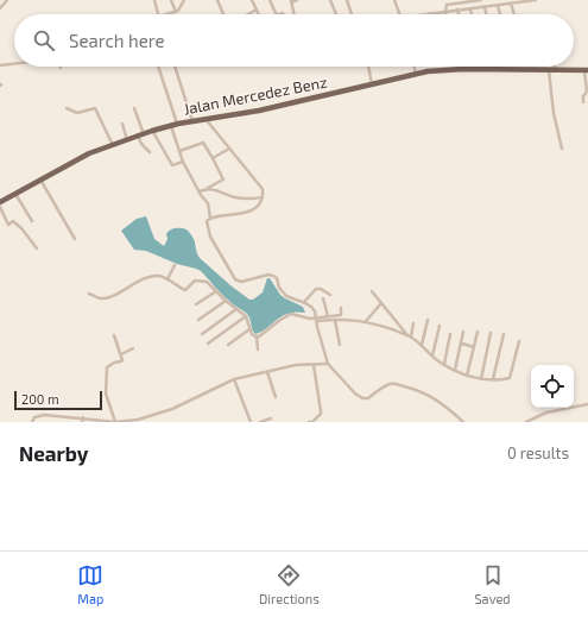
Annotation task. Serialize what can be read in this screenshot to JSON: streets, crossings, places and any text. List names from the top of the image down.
{
  "streets": {
    "main road": ["Jalan Mercedez Benz"]
  },
  "scale_bar": "200 m",
  "page": {
    "search": "Search here",
    "scale": "200 m",
    "heading": ["Nearby", "0 results"],
    "nav": ["Map", "Directions", "Saved"]
  }
}
